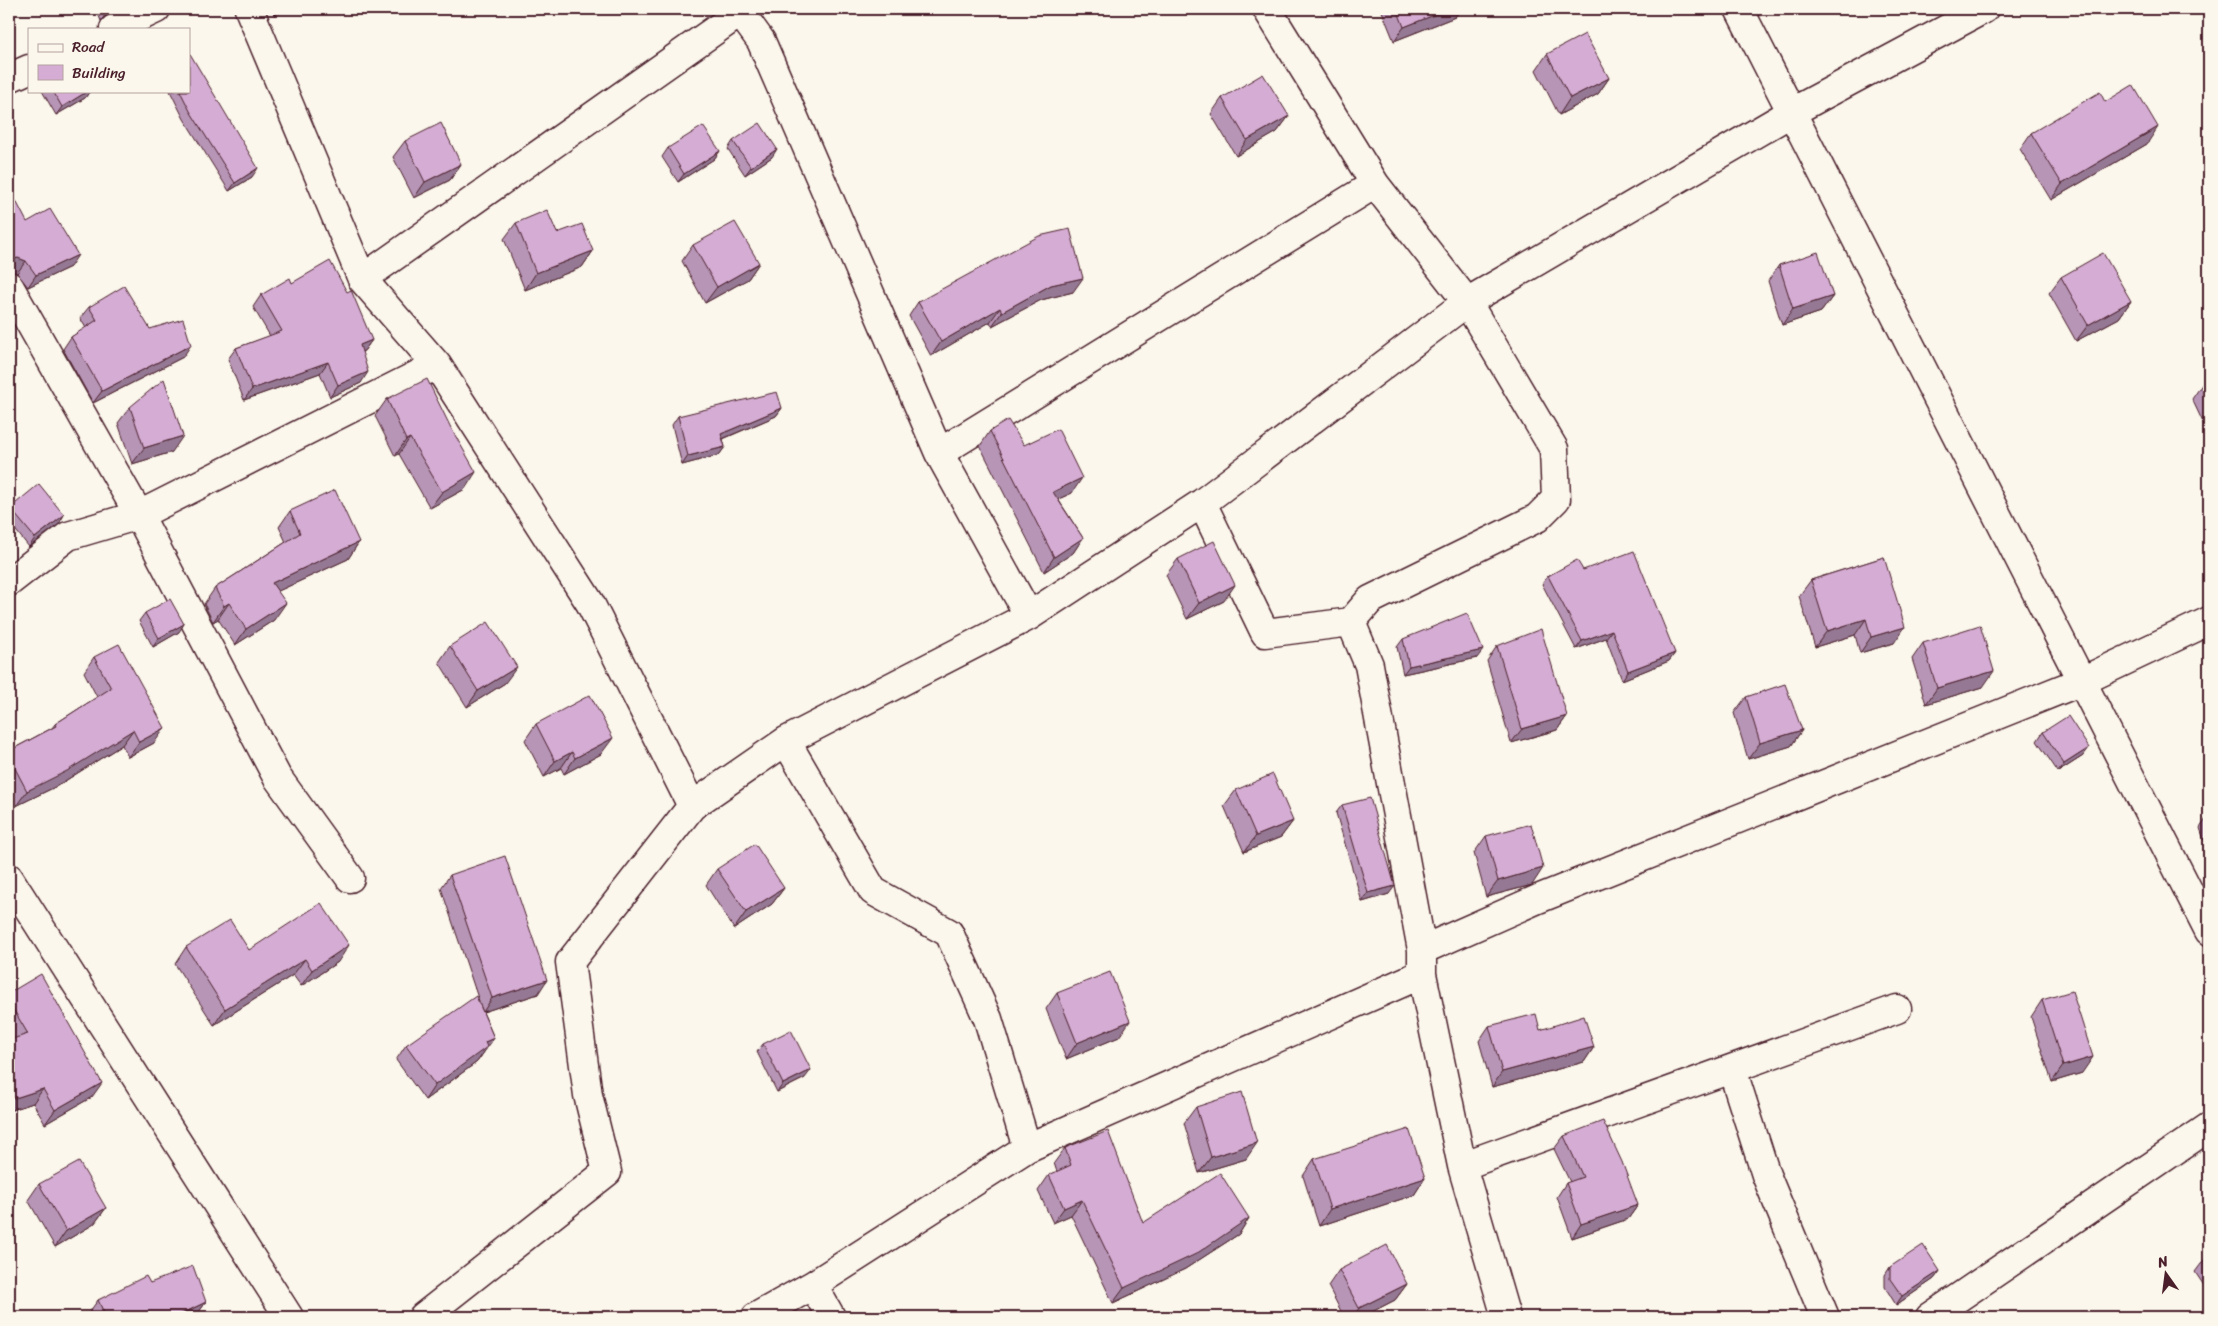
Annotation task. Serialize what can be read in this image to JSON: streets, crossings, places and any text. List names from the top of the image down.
{
  "legend": ["Road", "Building"],
  "north": "top"
}
